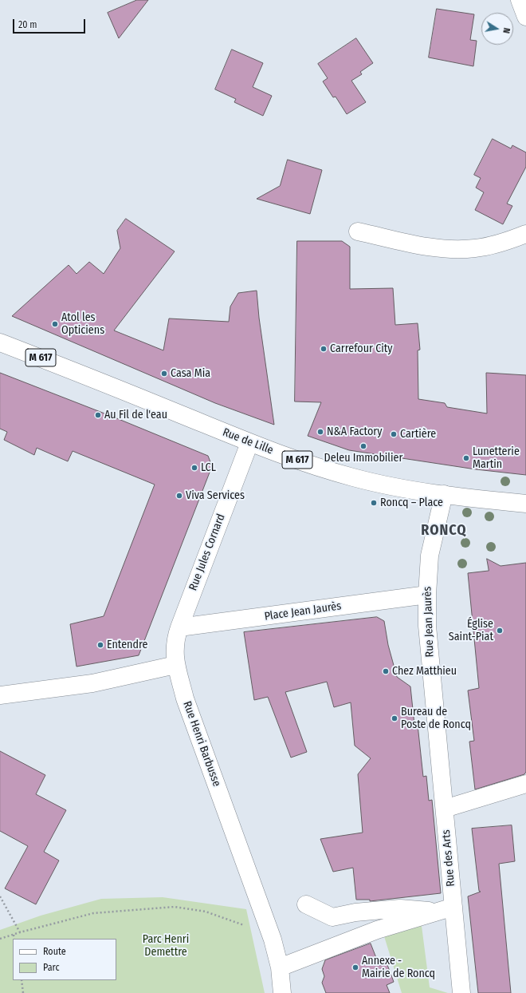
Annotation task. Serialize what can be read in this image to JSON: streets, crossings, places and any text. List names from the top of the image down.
{
  "streets": {
    "street": [
      "M 617",
      "Rue de Lille",
      "Rue Jules Cornard",
      "Place Jean Jaurès",
      "Rue Jean Jaurès",
      "Rue Henri Barbusse",
      "Rue des Arts"
    ]
  },
  "crossings": [
    ["Rue de Lille", "Rue Jules Cornard"],
    ["Rue de Lille", "Rue Jean Jaurès"],
    ["Rue Jules Cornard", "Place Jean Jaurès"],
    ["Rue Jules Cornard", "Rue Henri Barbusse"],
    ["Place Jean Jaurès", "Rue Jean Jaurès"],
    ["Rue Jean Jaurès", "Rue des Arts"]
  ],
  "districts": ["RONCQ"],
  "parks": ["Parc Henri Demettre"],
  "places": [
    "Atol les Opticiens",
    "Carrefour City",
    "Casa Mia",
    "Au Fil de l'eau",
    "N&A Factory",
    "Cartière",
    "Deleu Immobilier",
    "Lunetterie Martin",
    "LCL",
    "Viva Services",
    "Roncq – Place",
    "Église Saint-Piat",
    "Entendre",
    "Chez Matthieu",
    "Bureau de Poste de Roncq",
    "Annexe - Mairie de Roncq"
  ],
  "legend": ["Route", "Parc"],
  "scale_bar": "20 m",
  "north": "right"
}
